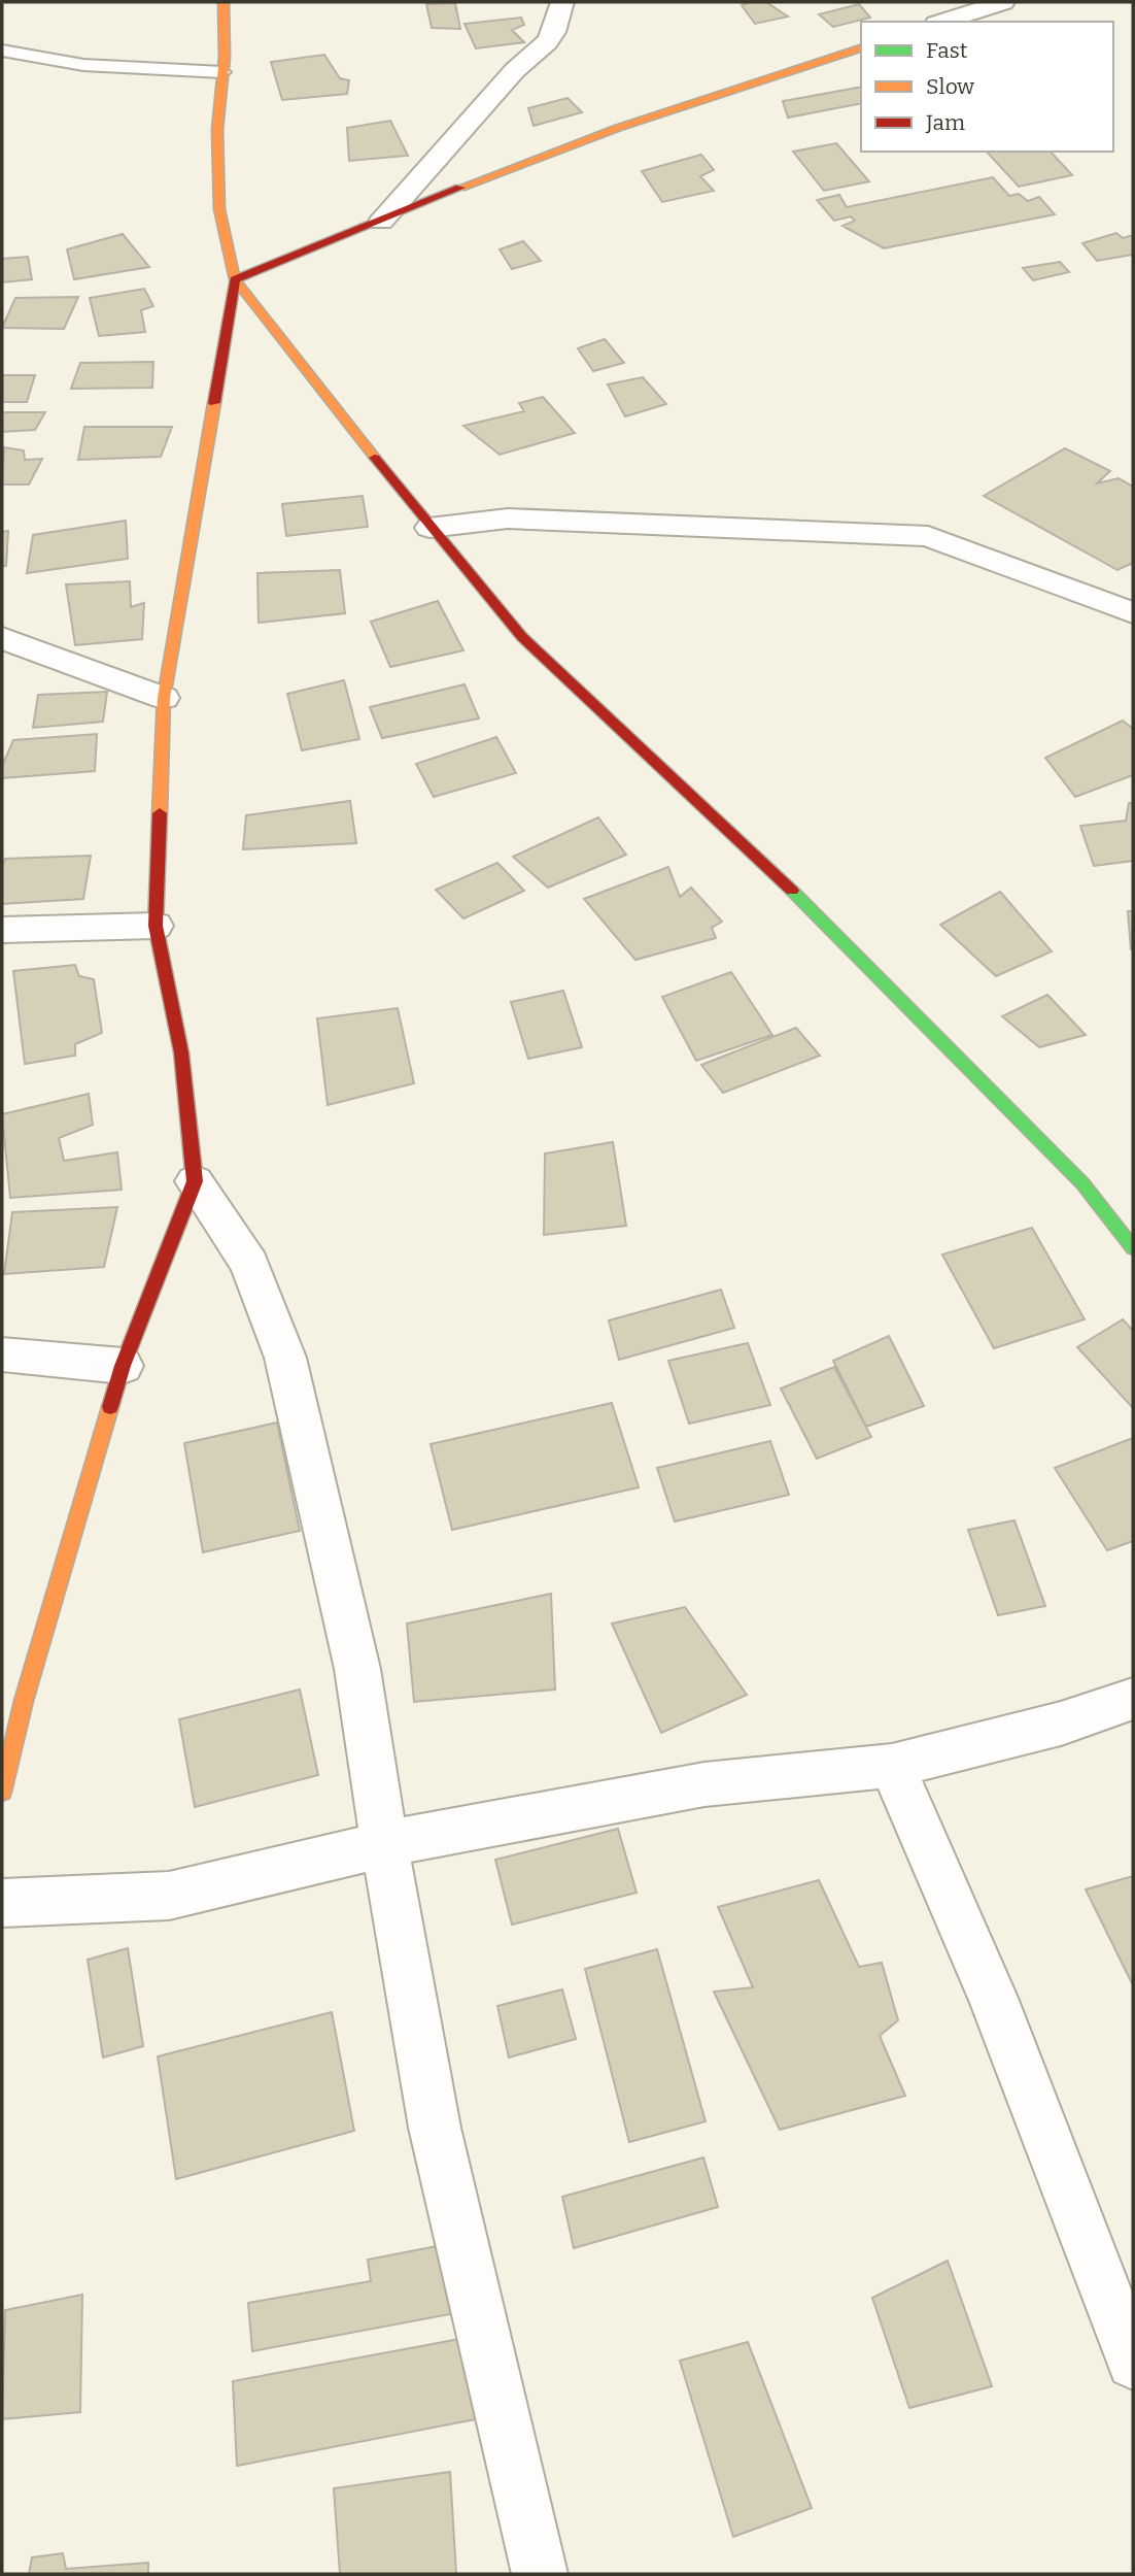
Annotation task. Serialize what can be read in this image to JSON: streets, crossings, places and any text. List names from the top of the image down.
{
  "legend": ["Fast", "Slow", "Jam"]
}
